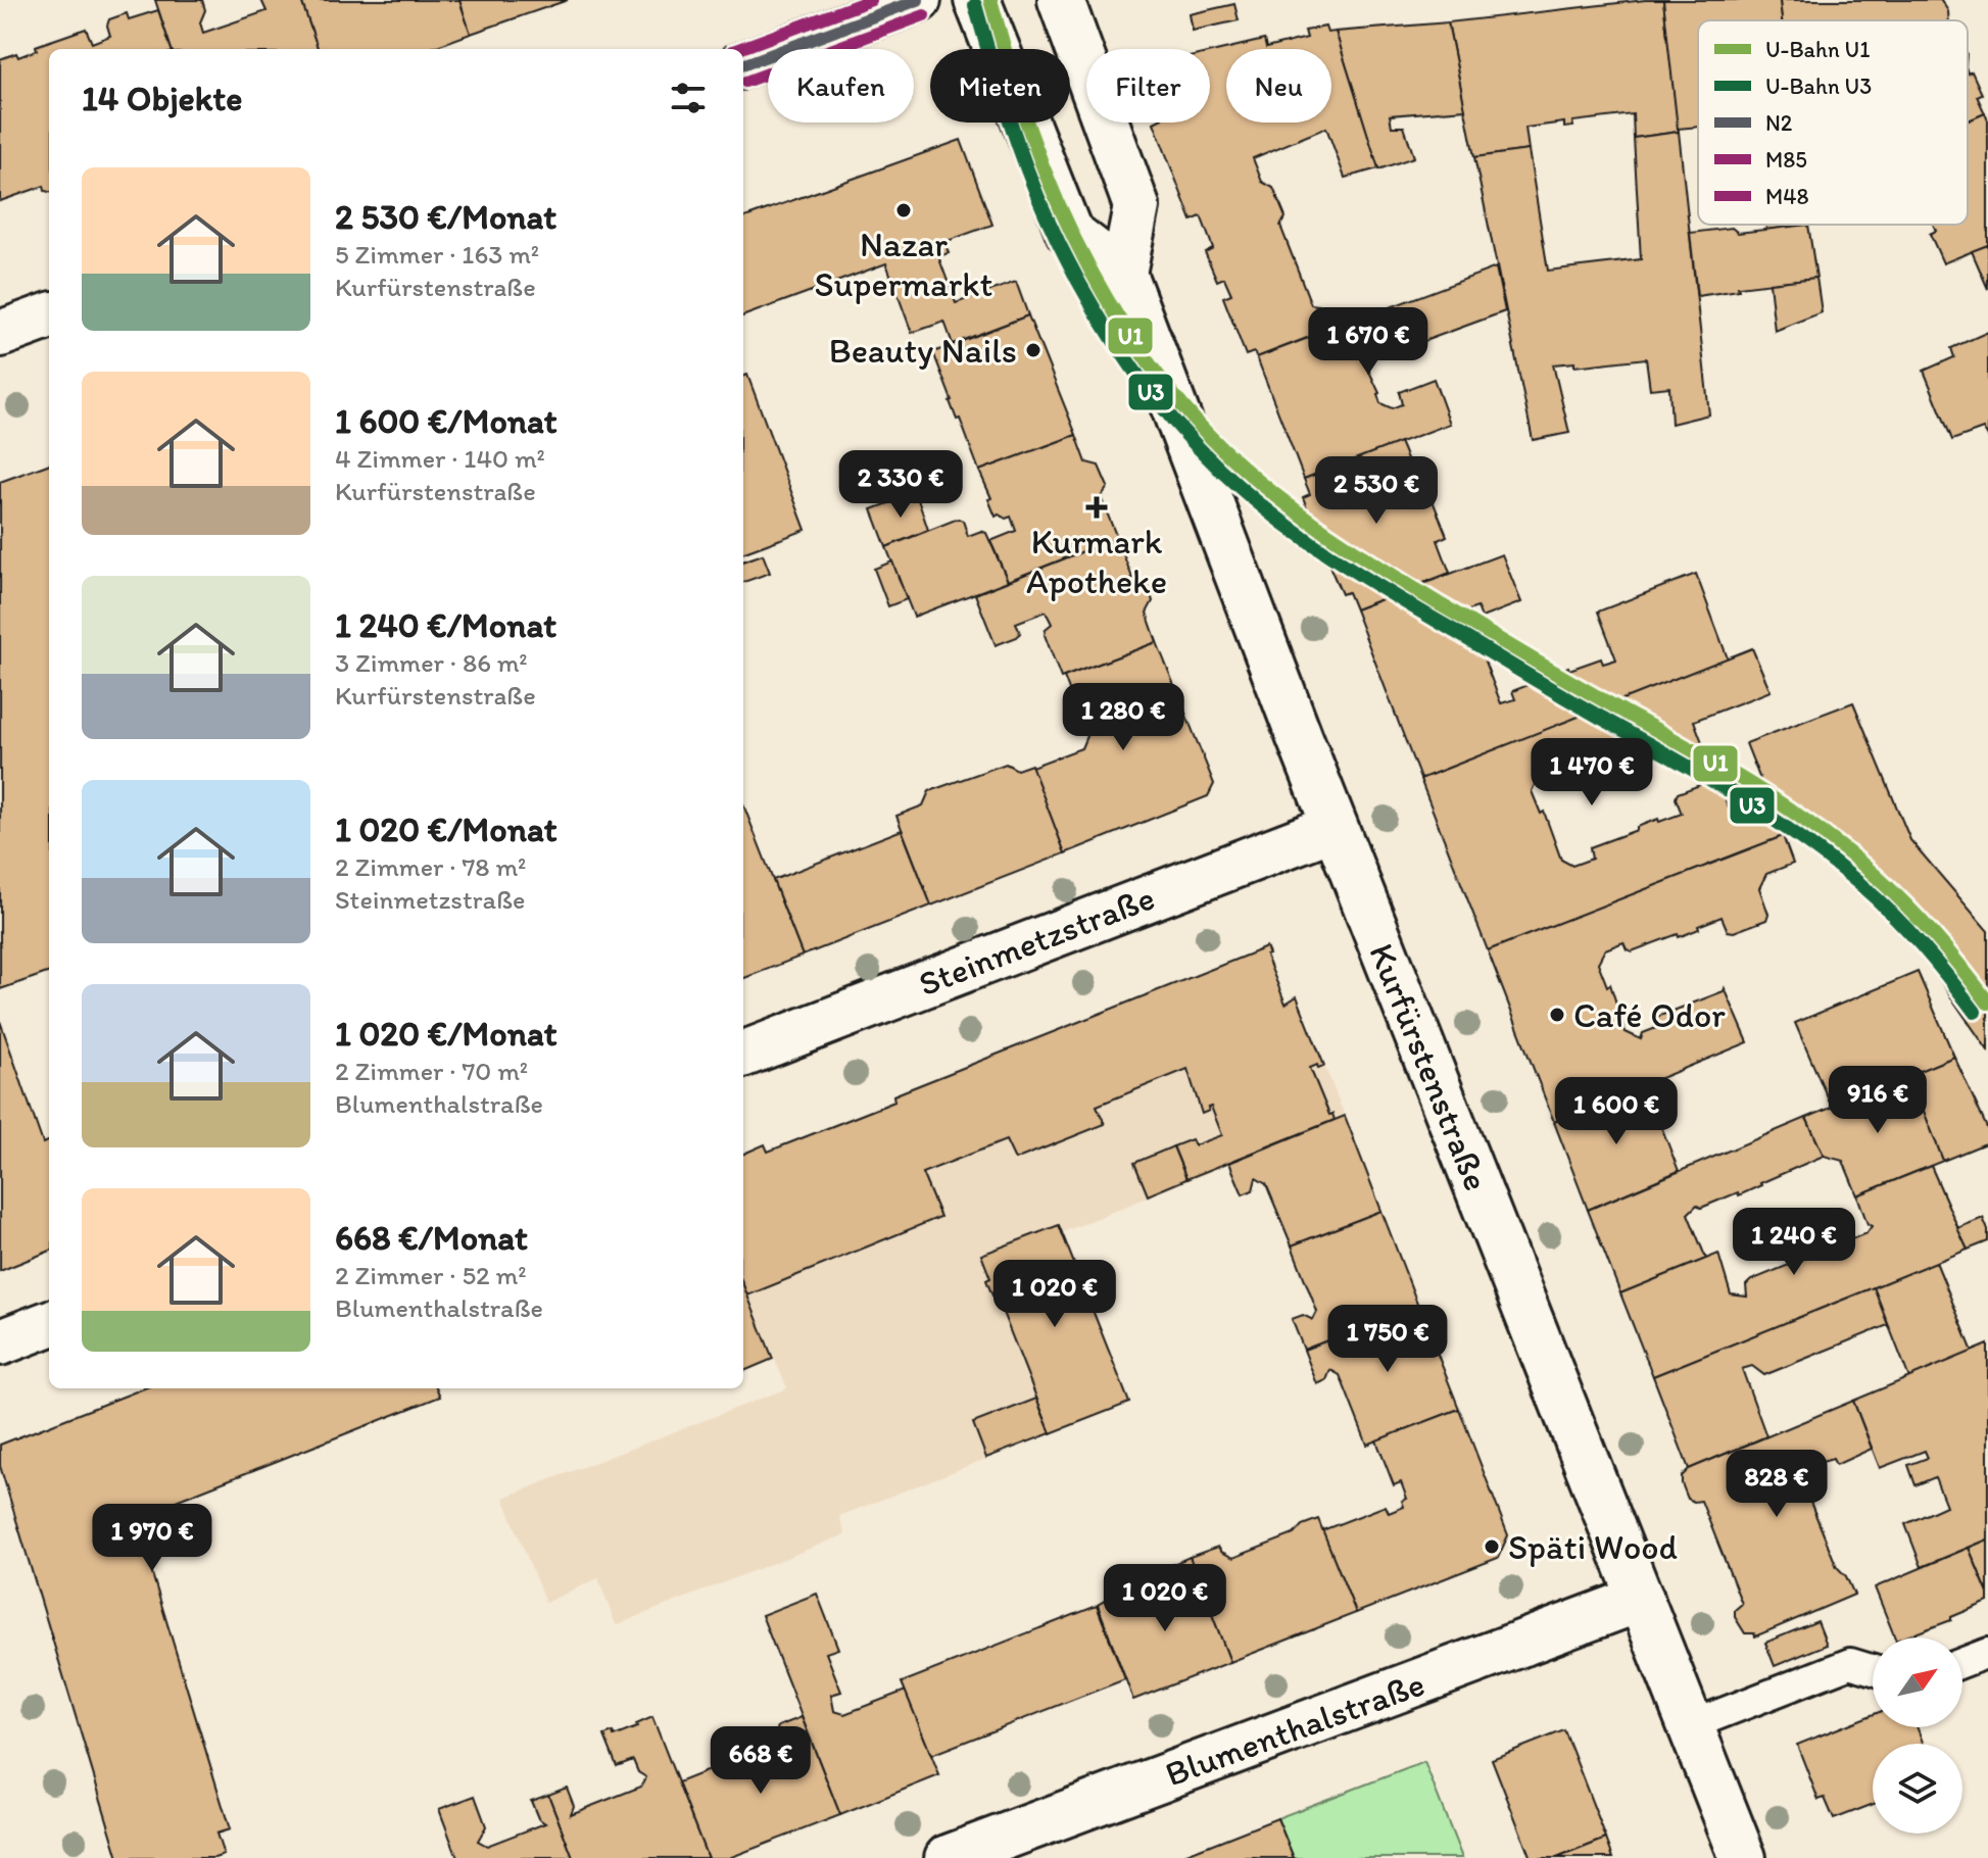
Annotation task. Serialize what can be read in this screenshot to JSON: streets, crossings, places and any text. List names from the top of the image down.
{
  "streets": {
    "street": ["Steinmetzstraße", "Kurfürstenstraße", "Blumenthalstraße"]
  },
  "crossings": [
    ["Steinmetzstraße", "Kurfürstenstraße"],
    ["Kurfürstenstraße", "Blumenthalstraße"]
  ],
  "places": {
    "other": [
      "Nazar Supermarkt",
      "Beauty Nails",
      "Café Odor",
      "Späti Wood"
    ],
    "health": ["Kurmark Apotheke"]
  },
  "lines": [
    "metro line U1",
    "transit line N2",
    "transit line M48",
    "metro line U3",
    "transit line M85"
  ],
  "legend": [
    "U-Bahn U1",
    "U-Bahn U3",
    "N2",
    "M85",
    "M48"
  ],
  "north": "top right",
  "page": {
    "chip": [
      "Kaufen",
      "Mieten",
      "Filter",
      "Neu"
    ],
    "heading": "14 Objekte",
    "list": [
      {
        "name": "2 530 €/Monat",
        "note": "5 Zimmer · 163 m² · Kurfürstenstraße"
      },
      {
        "name": "1 600 €/Monat",
        "note": "4 Zimmer · 140 m² · Kurfürstenstraße"
      },
      {
        "name": "1 240 €/Monat",
        "note": "3 Zimmer · 86 m² · Kurfürstenstraße"
      },
      {
        "name": "1 020 €/Monat",
        "note": "2 Zimmer · 78 m² · Steinmetzstraße"
      },
      {
        "name": "1 020 €/Monat",
        "note": "2 Zimmer · 70 m² · Blumenthalstraße"
      },
      {
        "name": "668 €/Monat",
        "note": "2 Zimmer · 52 m² · Blumenthalstraße"
      }
    ],
    "price": [
      "1 670 €",
      "2 330 €",
      "2 530 €",
      "1 280 €",
      "1 470 €",
      "916 €",
      "1 600 €",
      "1 240 €",
      "1 020 €",
      "1 750 €",
      "828 €",
      "1 970 €",
      "1 020 €",
      "668 €"
    ]
  }
}
